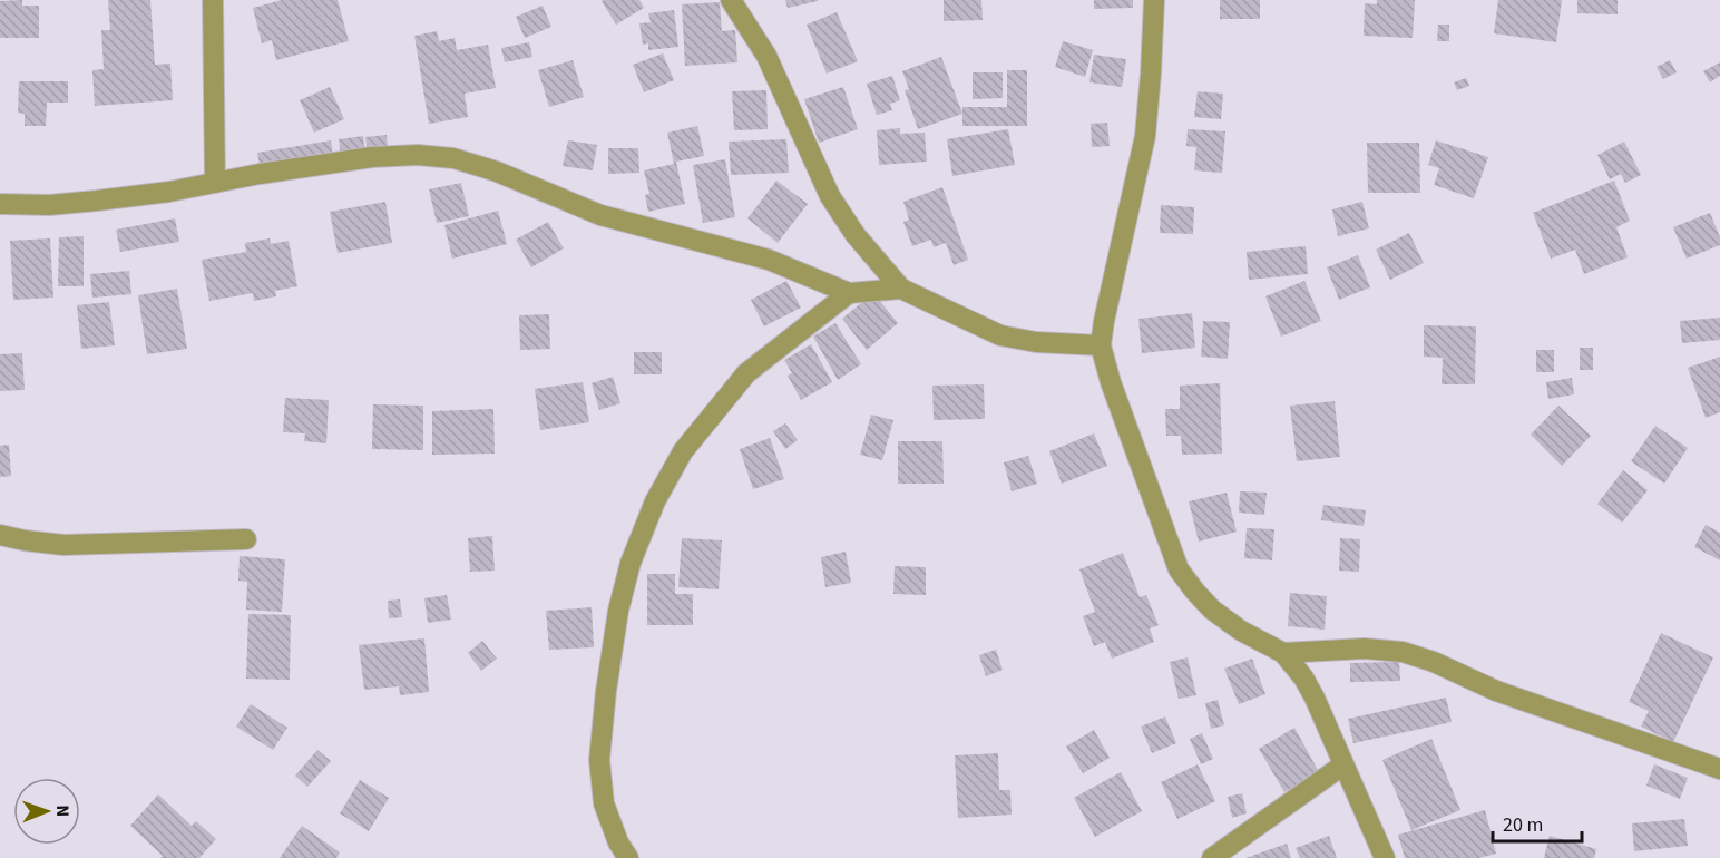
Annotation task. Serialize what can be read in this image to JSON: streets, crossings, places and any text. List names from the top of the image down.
{
  "scale_bar": "20 m",
  "north": "right"
}
